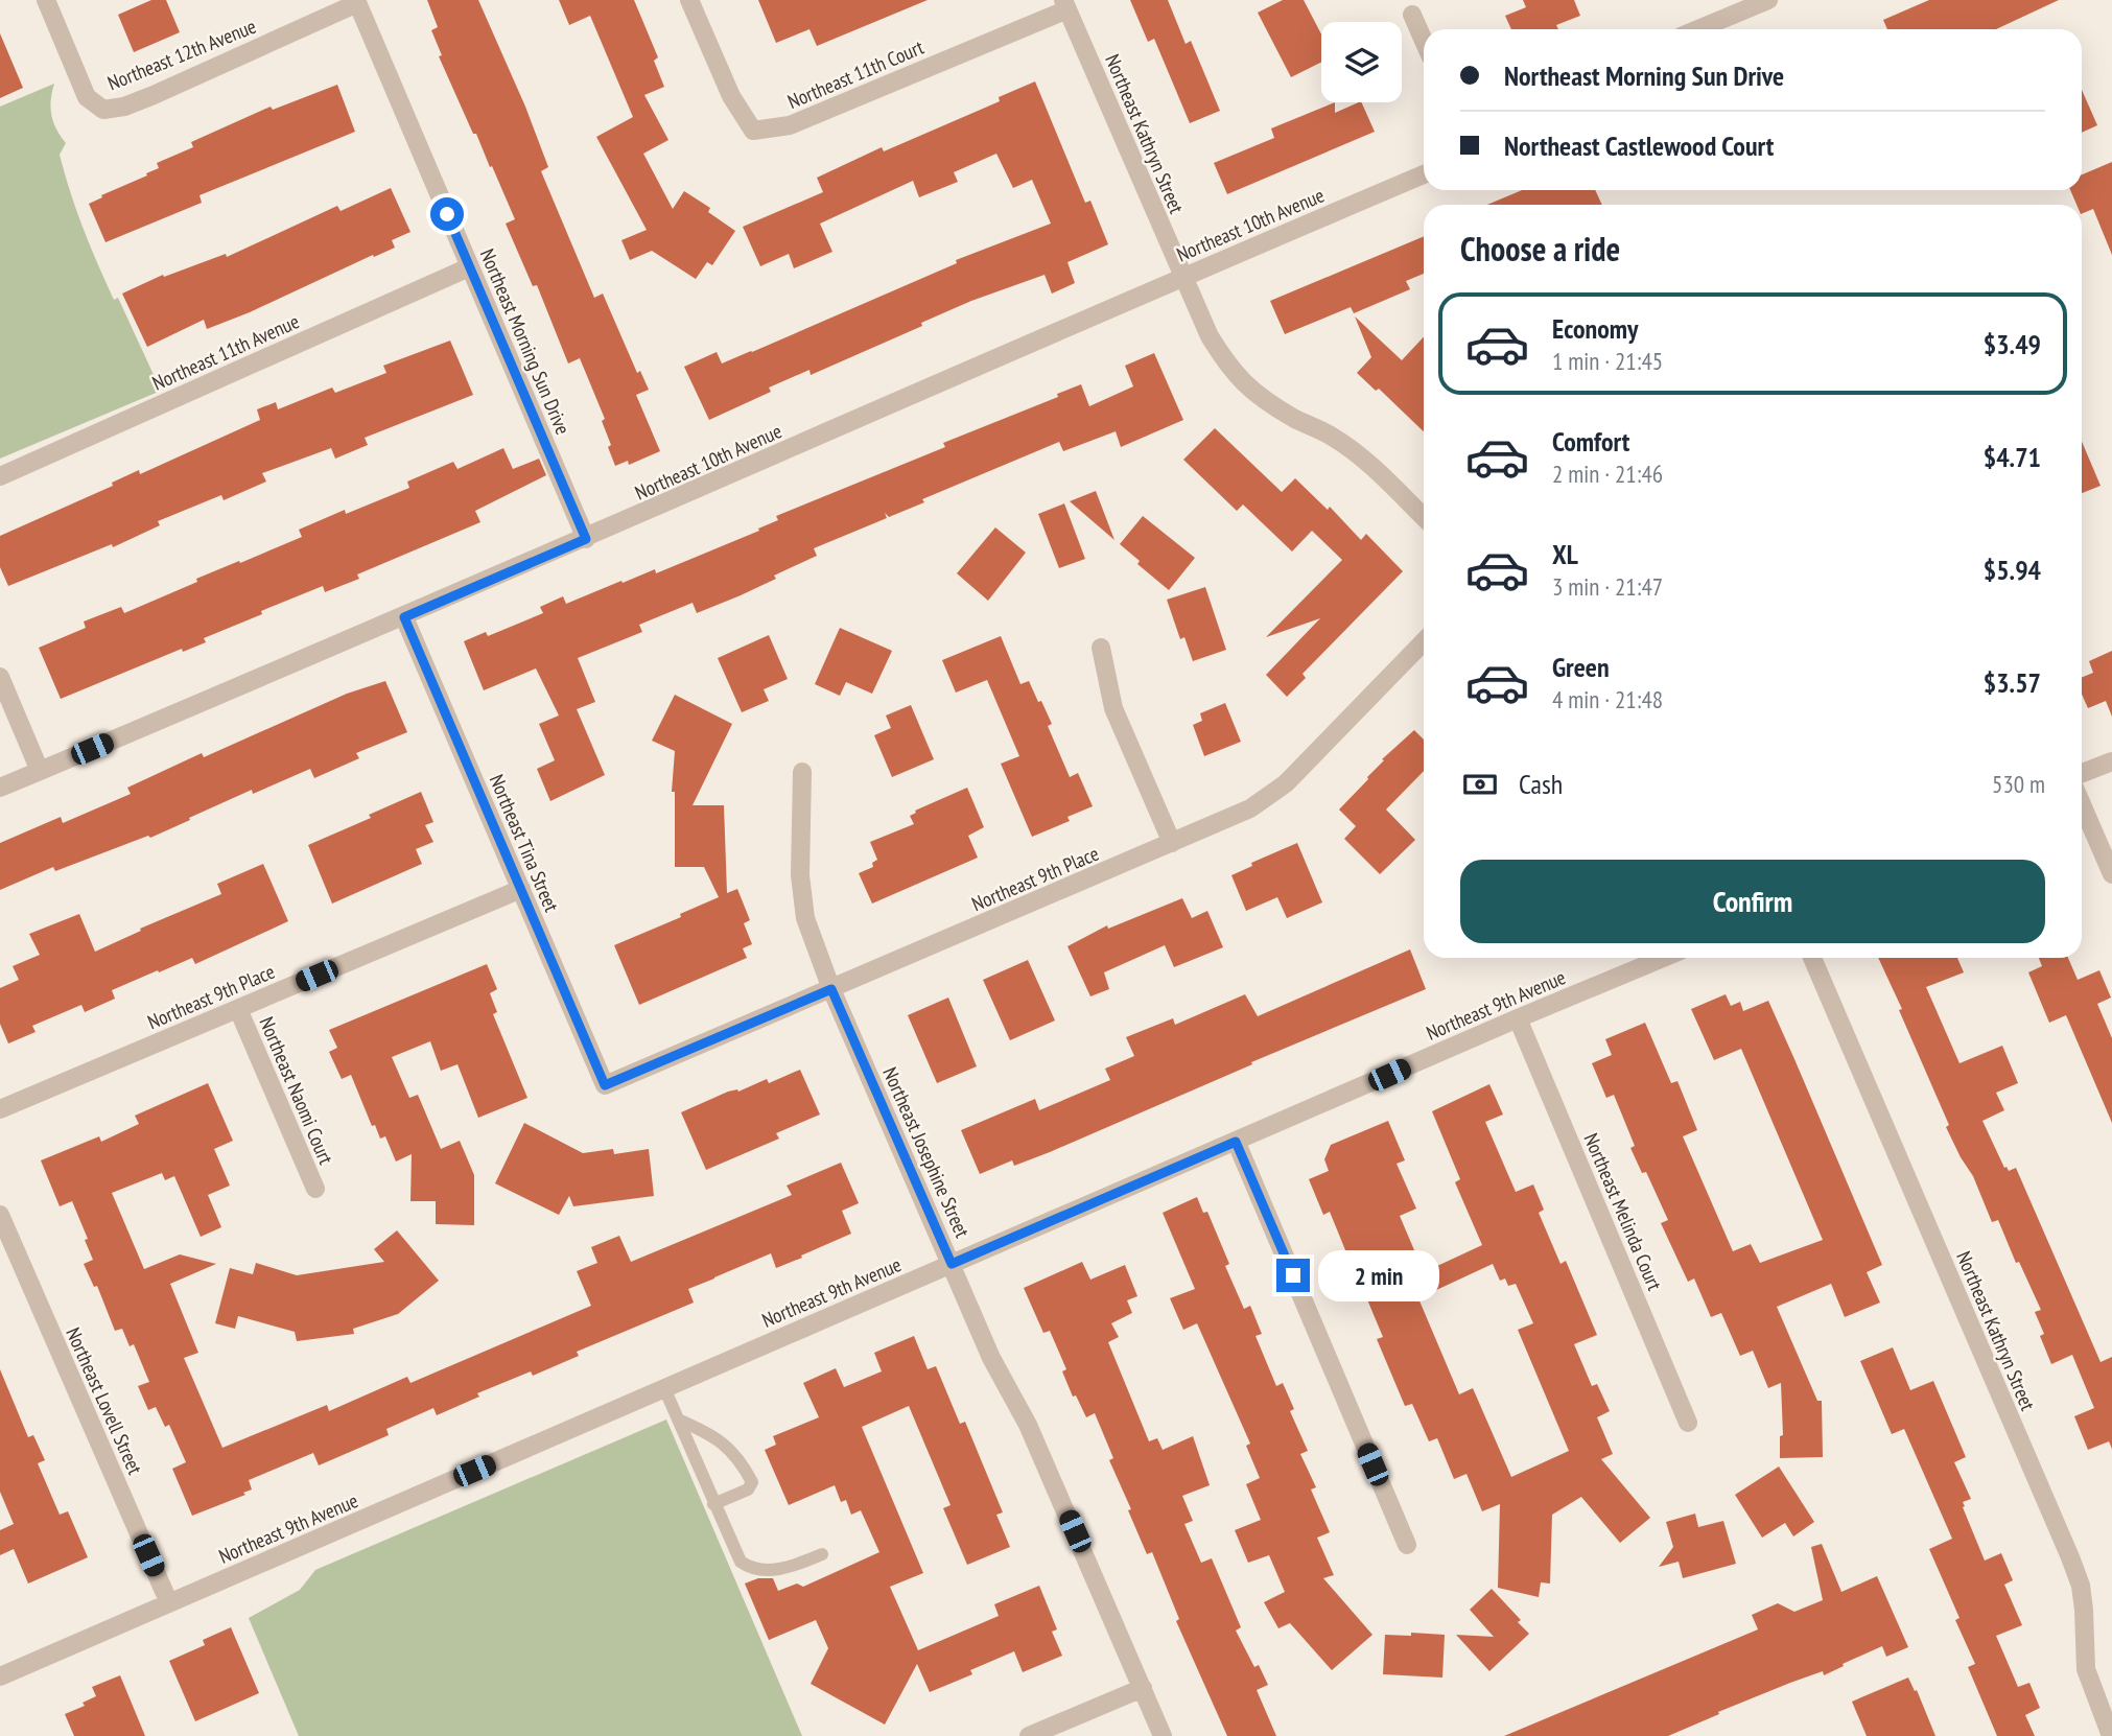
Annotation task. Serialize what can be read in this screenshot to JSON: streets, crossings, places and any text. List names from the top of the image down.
{
  "streets": {
    "street": [
      "Northeast 12th Avenue",
      "Northeast 11th Court",
      "Northeast Kathryn Street",
      "Northeast 10th Avenue",
      "Northeast Morning Sun Drive",
      "Northeast 11th Avenue",
      "Northeast Tina Street",
      "Northeast 9th Place",
      "Northeast 9th Avenue",
      "Northeast Naomi Court",
      "Northeast Josephine Street",
      "Northeast Melinda Court",
      "Northeast Lovell Street"
    ]
  },
  "crossings": [
    ["Northeast 12th Avenue", "Northeast Morning Sun Drive"],
    ["Northeast 11th Court", "Northeast Kathryn Street"],
    ["Northeast Kathryn Street", "Northeast 10th Avenue"],
    ["Northeast 10th Avenue", "Northeast Morning Sun Drive"],
    ["Northeast 10th Avenue", "Northeast Tina Street"],
    ["Northeast Morning Sun Drive", "Northeast 11th Avenue"],
    ["Northeast Tina Street", "Northeast 9th Place"],
    ["Northeast 9th Place", "Northeast Naomi Court"],
    ["Northeast 9th Place", "Northeast Josephine Street"],
    ["Northeast 9th Avenue", "Northeast Josephine Street"],
    ["Northeast 9th Avenue", "Northeast Melinda Court"],
    ["Northeast 9th Avenue", "Northeast Lovell Street"]
  ],
  "page": {
    "banner": ["Northeast Morning Sun Drive", "Northeast Castlewood Court"],
    "heading": "Choose a ride",
    "list": [
      {
        "name": "Economy",
        "note": "1 min · 21:45",
        "value": "$3.49"
      },
      {
        "name": "Comfort",
        "note": "2 min · 21:46",
        "value": "$4.71"
      },
      {
        "name": "XL",
        "note": "3 min · 21:47",
        "value": "$5.94"
      },
      {
        "name": "Green",
        "note": "4 min · 21:48",
        "value": "$3.57"
      }
    ],
    "pay": ["Cash", "530 m"],
    "buttons": "Confirm",
    "bubble": "2 min"
  }
}
